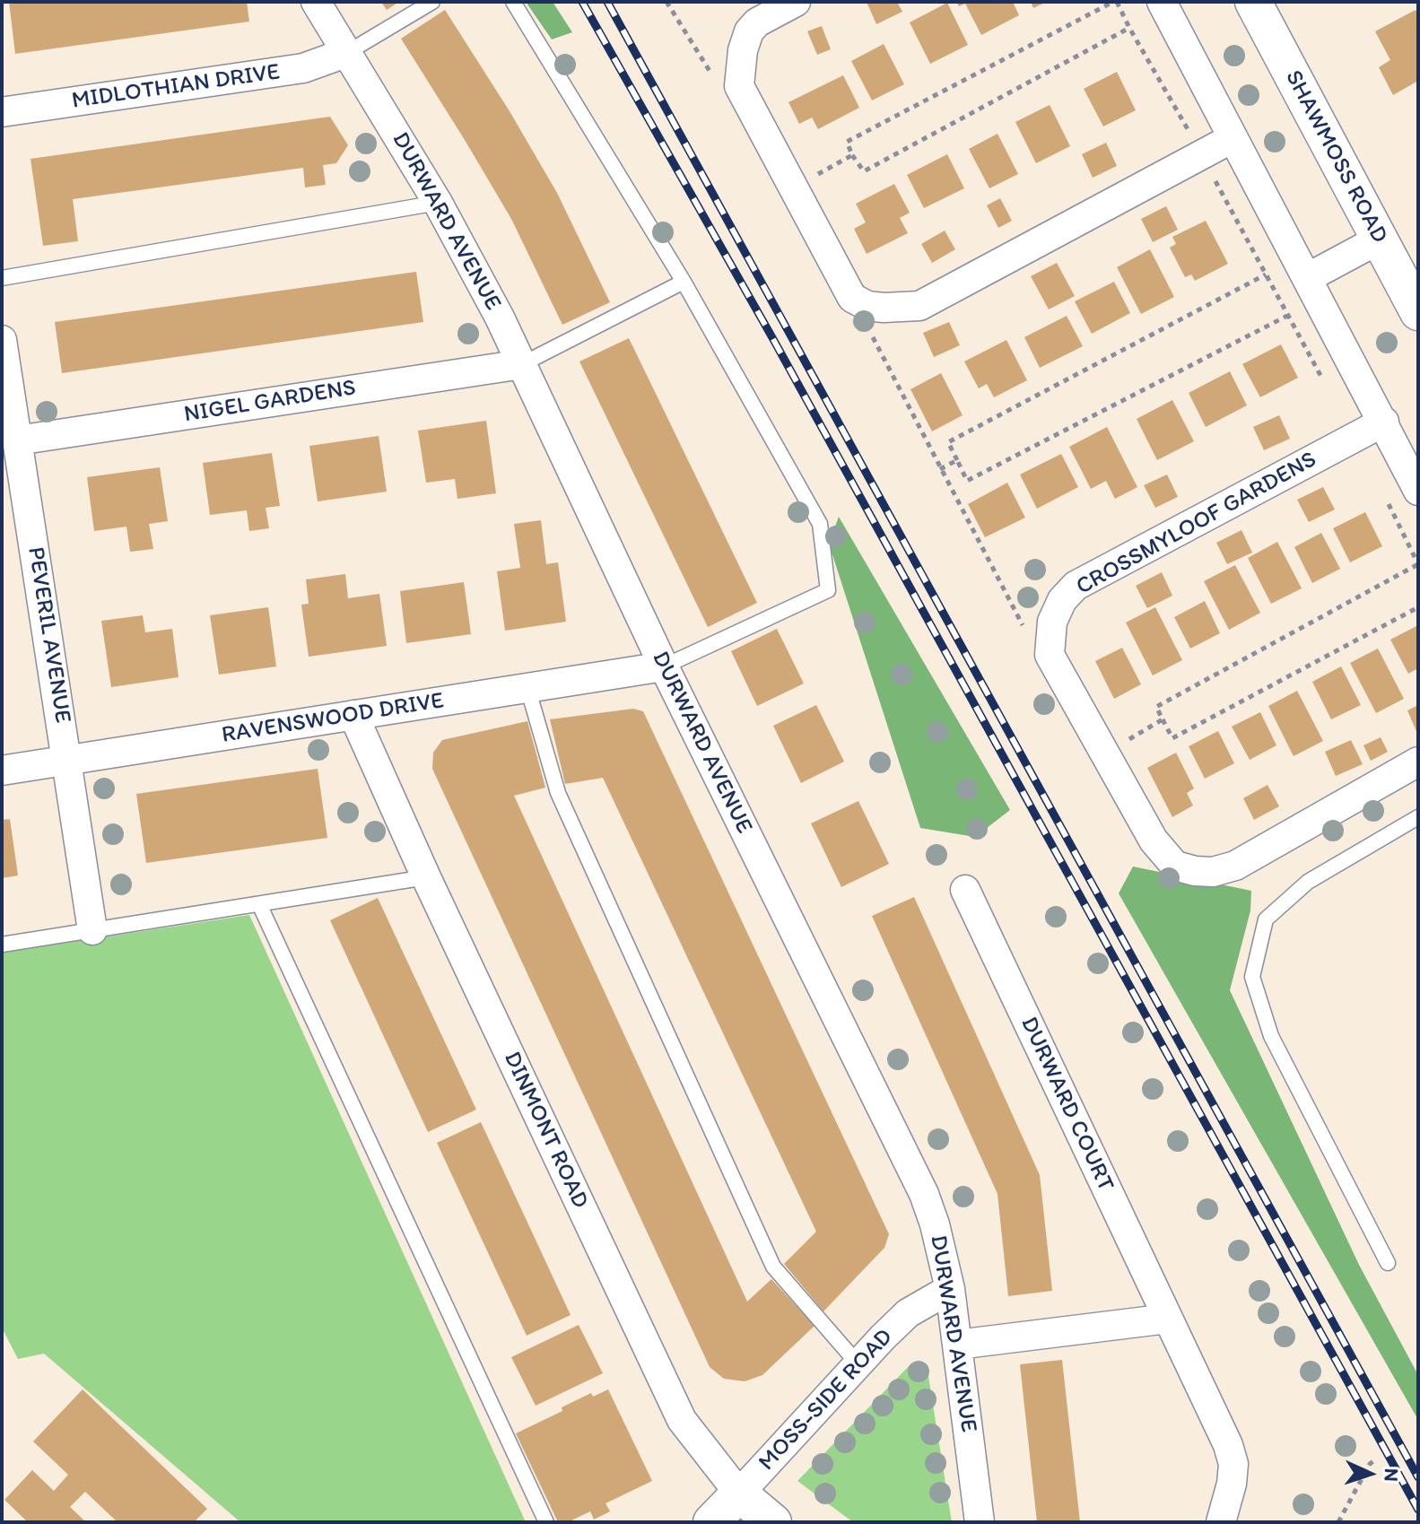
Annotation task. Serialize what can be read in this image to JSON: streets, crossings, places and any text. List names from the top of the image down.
{
  "streets": {
    "street": [
      "MIDLOTHIAN DRIVE",
      "SHAWMOSS ROAD",
      "DURWARD AVENUE",
      "NIGEL GARDENS",
      "CROSSMYLOOF GARDENS",
      "PEVERIL AVENUE",
      "RAVENSWOOD DRIVE",
      "DURWARD COURT",
      "DINMONT ROAD",
      "MOSS-SIDE ROAD"
    ]
  },
  "crossings": [
    ["MIDLOTHIAN DRIVE", "DURWARD AVENUE"],
    ["DURWARD AVENUE", "NIGEL GARDENS"],
    ["DURWARD AVENUE", "RAVENSWOOD DRIVE"],
    ["DURWARD AVENUE", "MOSS-SIDE ROAD"],
    ["NIGEL GARDENS", "PEVERIL AVENUE"],
    ["PEVERIL AVENUE", "RAVENSWOOD DRIVE"],
    ["RAVENSWOOD DRIVE", "DINMONT ROAD"],
    ["DINMONT ROAD", "MOSS-SIDE ROAD"]
  ],
  "north": "right"
}
